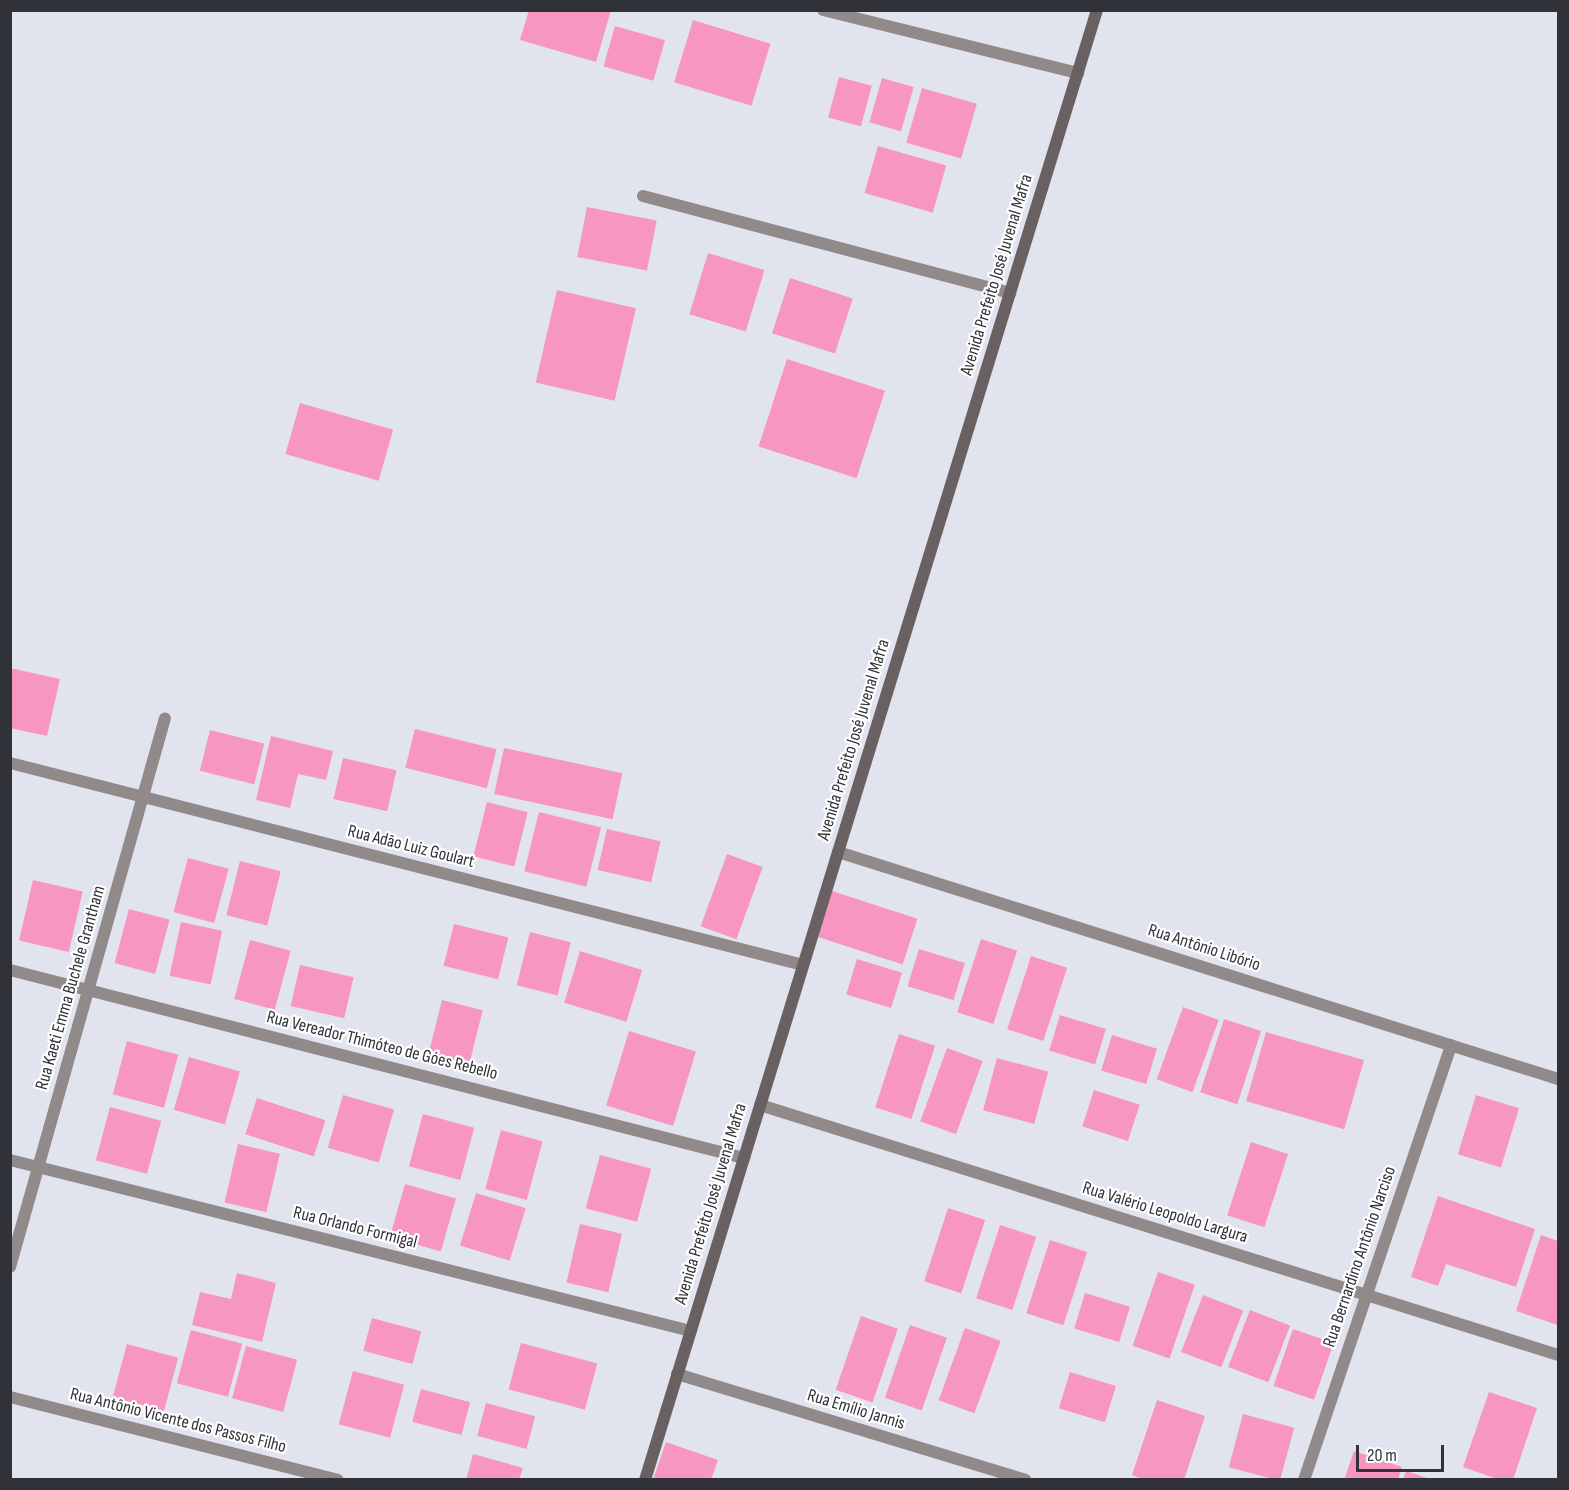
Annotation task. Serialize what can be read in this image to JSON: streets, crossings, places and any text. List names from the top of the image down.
{
  "streets": {
    "main road": ["Avenida Prefeito José Juvenal Mafra"],
    "street": [
      "Rua Adão Luiz Goulart",
      "Rua Antônio Libório",
      "Rua Kaeti Emma Buchele Grantham",
      "Rua Vereador Thimóteo de Góes Rebello",
      "Rua Valério Leopoldo Largura",
      "Rua Orlando Formigal",
      "Rua Bernardino Antônio Narciso",
      "Rua Emílio Jannis",
      "Rua Antônio Vicente dos Passos Filho"
    ]
  },
  "crossings": [
    ["Avenida Prefeito José Juvenal Mafra", "Rua Adão Luiz Goulart"],
    ["Avenida Prefeito José Juvenal Mafra", "Rua Antônio Libório"],
    ["Avenida Prefeito José Juvenal Mafra", "Rua Vereador Thimóteo de Góes Rebello"],
    ["Avenida Prefeito José Juvenal Mafra", "Rua Valério Leopoldo Largura"],
    ["Avenida Prefeito José Juvenal Mafra", "Rua Orlando Formigal"],
    ["Avenida Prefeito José Juvenal Mafra", "Rua Emílio Jannis"],
    ["Rua Adão Luiz Goulart", "Rua Kaeti Emma Buchele Grantham"],
    ["Rua Antônio Libório", "Rua Bernardino Antônio Narciso"],
    ["Rua Kaeti Emma Buchele Grantham", "Rua Vereador Thimóteo de Góes Rebello"],
    ["Rua Kaeti Emma Buchele Grantham", "Rua Orlando Formigal"],
    ["Rua Valério Leopoldo Largura", "Rua Bernardino Antônio Narciso"]
  ],
  "scale_bar": "20 m"
}
